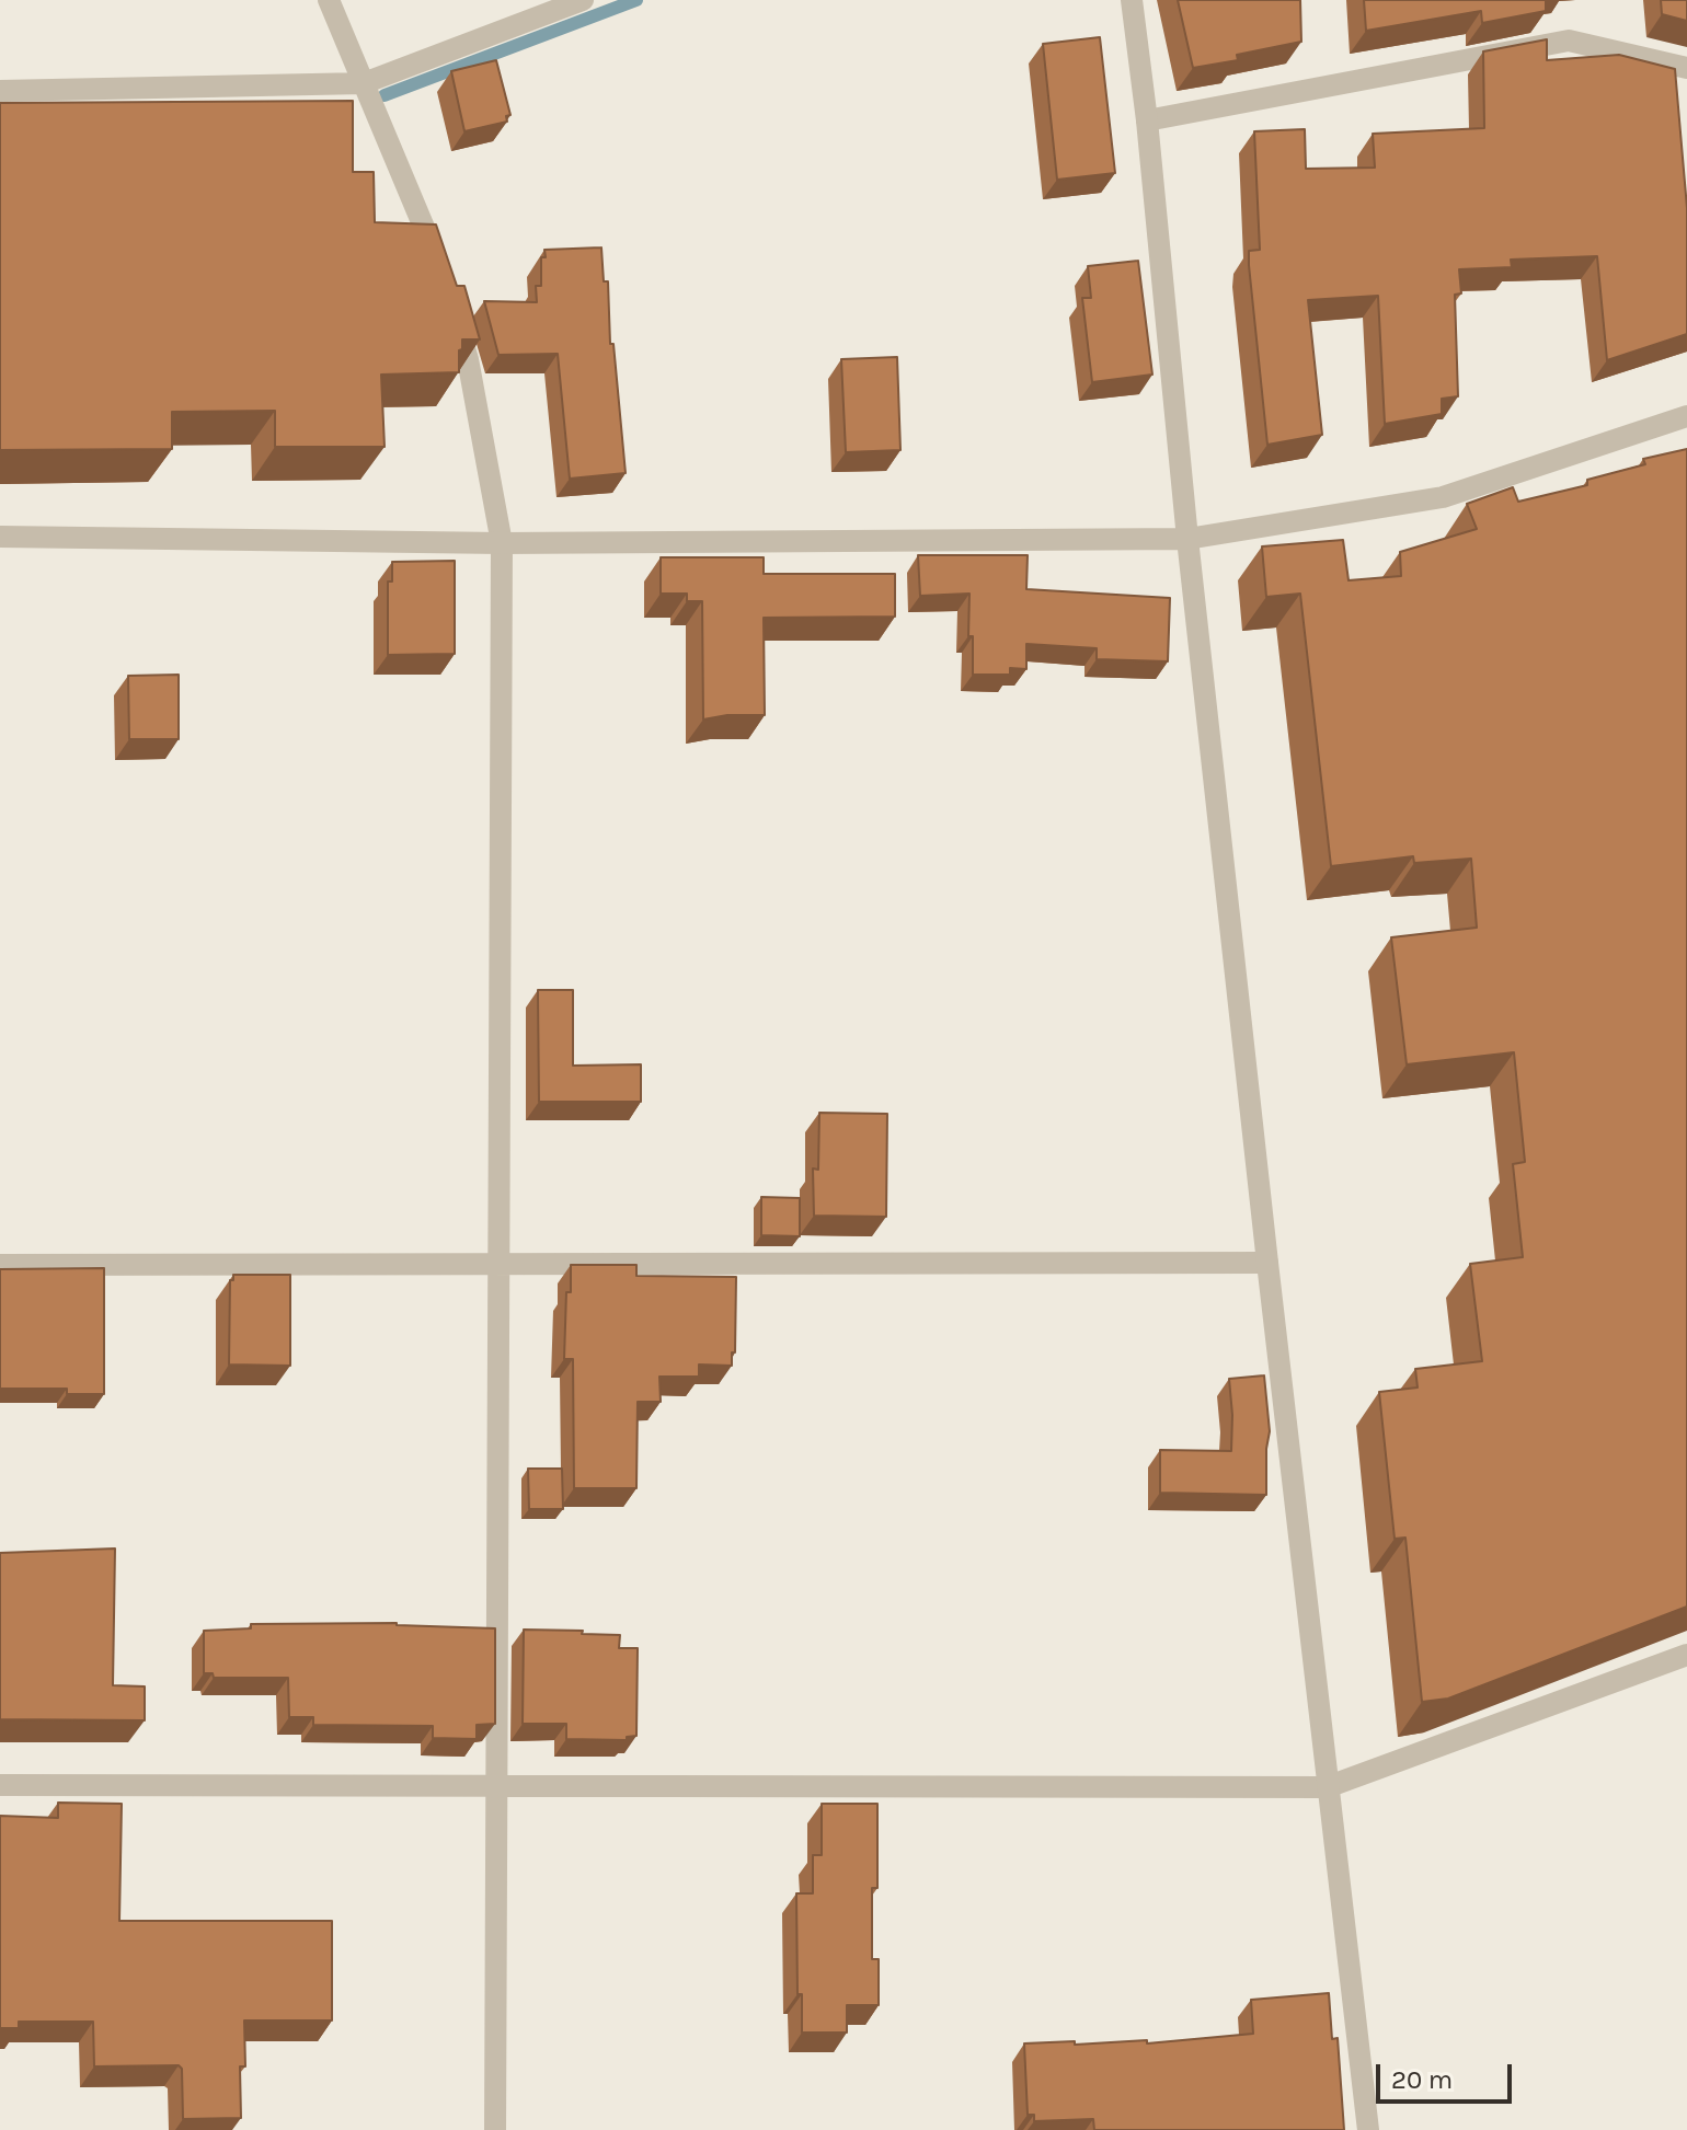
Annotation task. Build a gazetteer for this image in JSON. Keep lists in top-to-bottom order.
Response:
{
  "scale_bar": "20 m"
}
